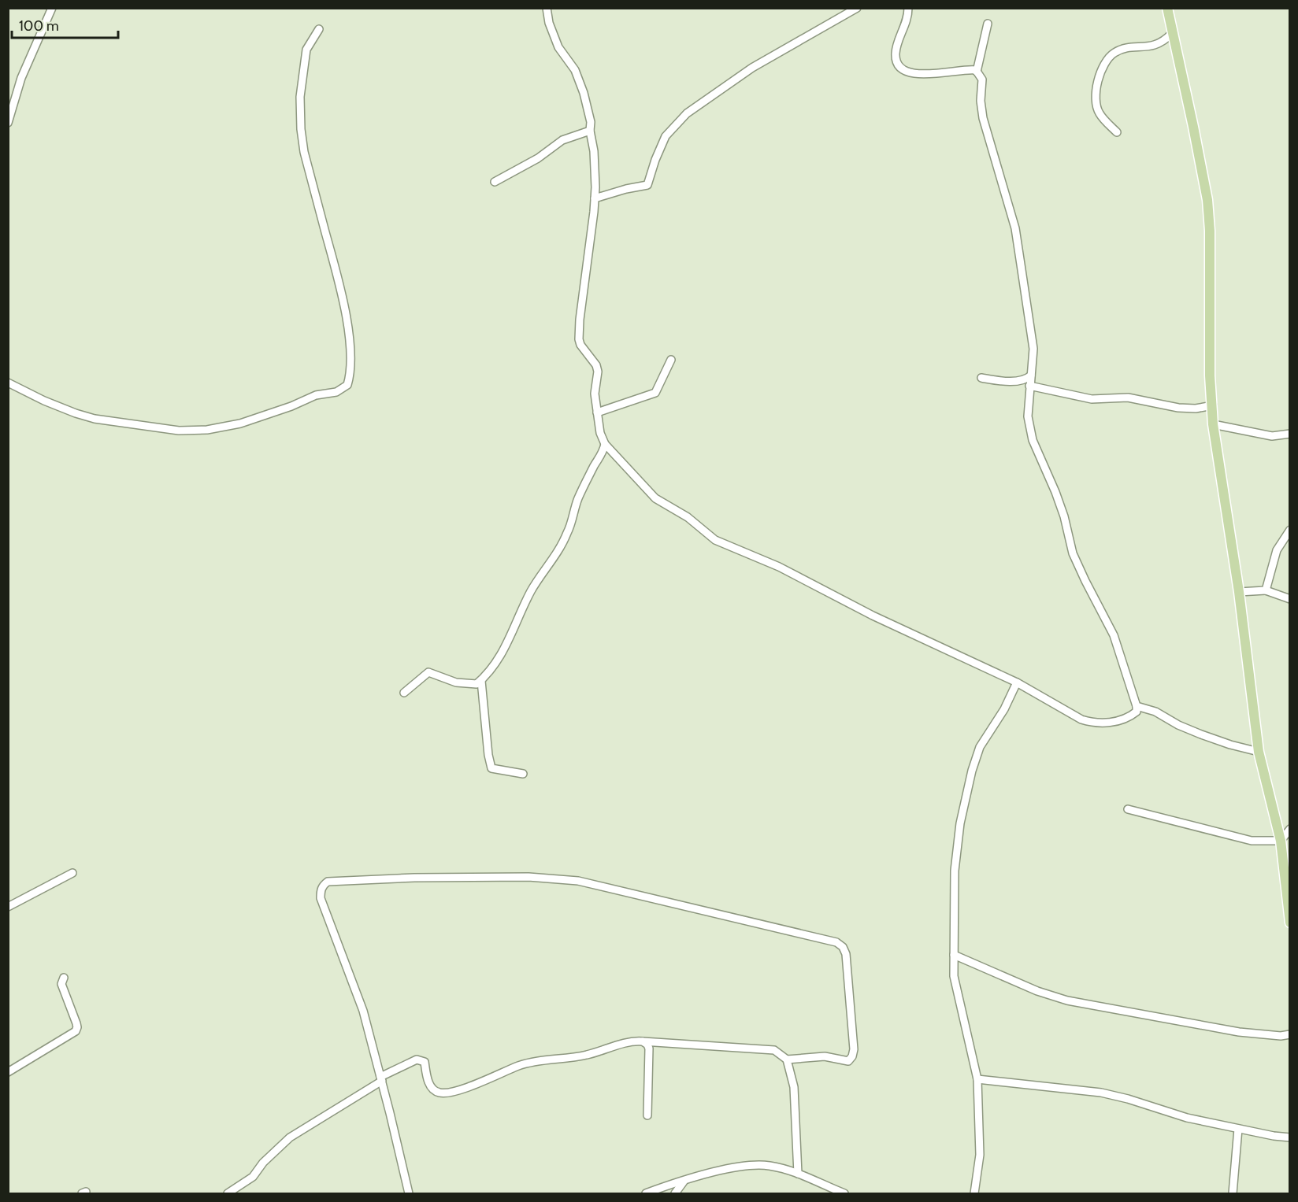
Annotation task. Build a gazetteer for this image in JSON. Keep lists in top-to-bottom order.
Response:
{
  "scale_bar": "100 m"
}
